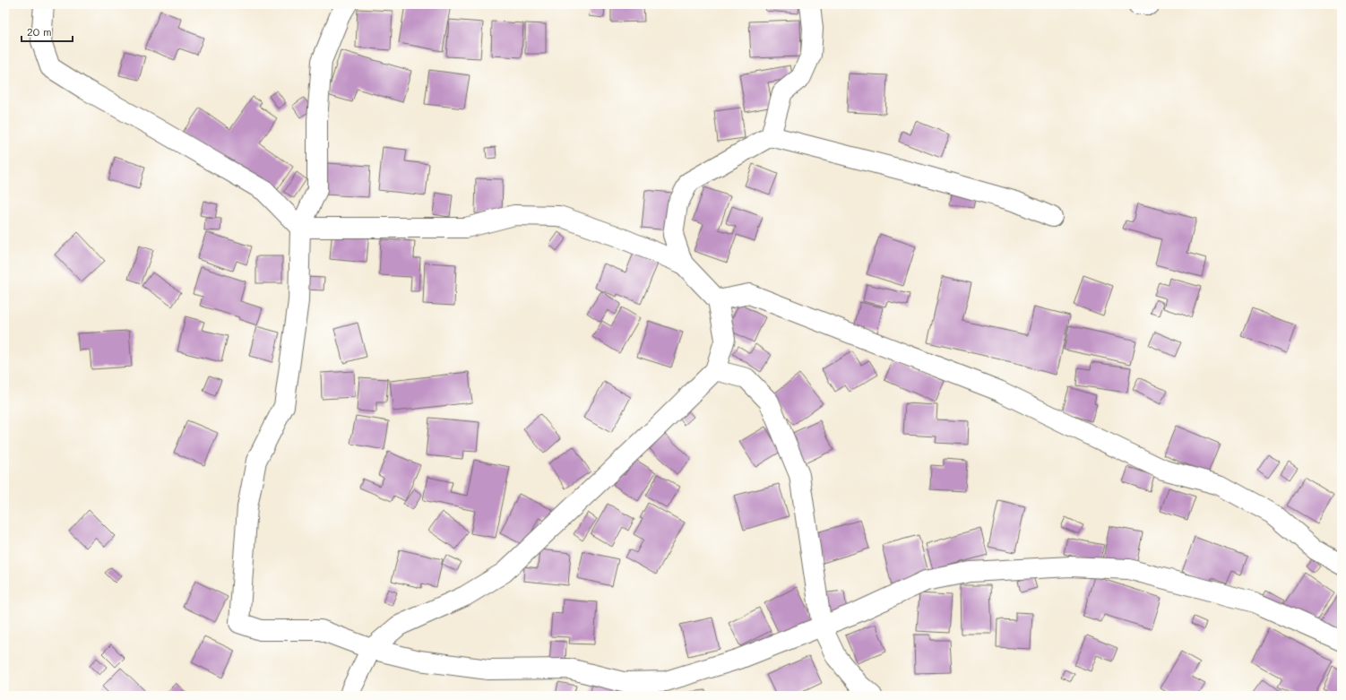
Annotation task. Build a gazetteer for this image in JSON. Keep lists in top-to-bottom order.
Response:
{
  "scale_bar": "20 m"
}
